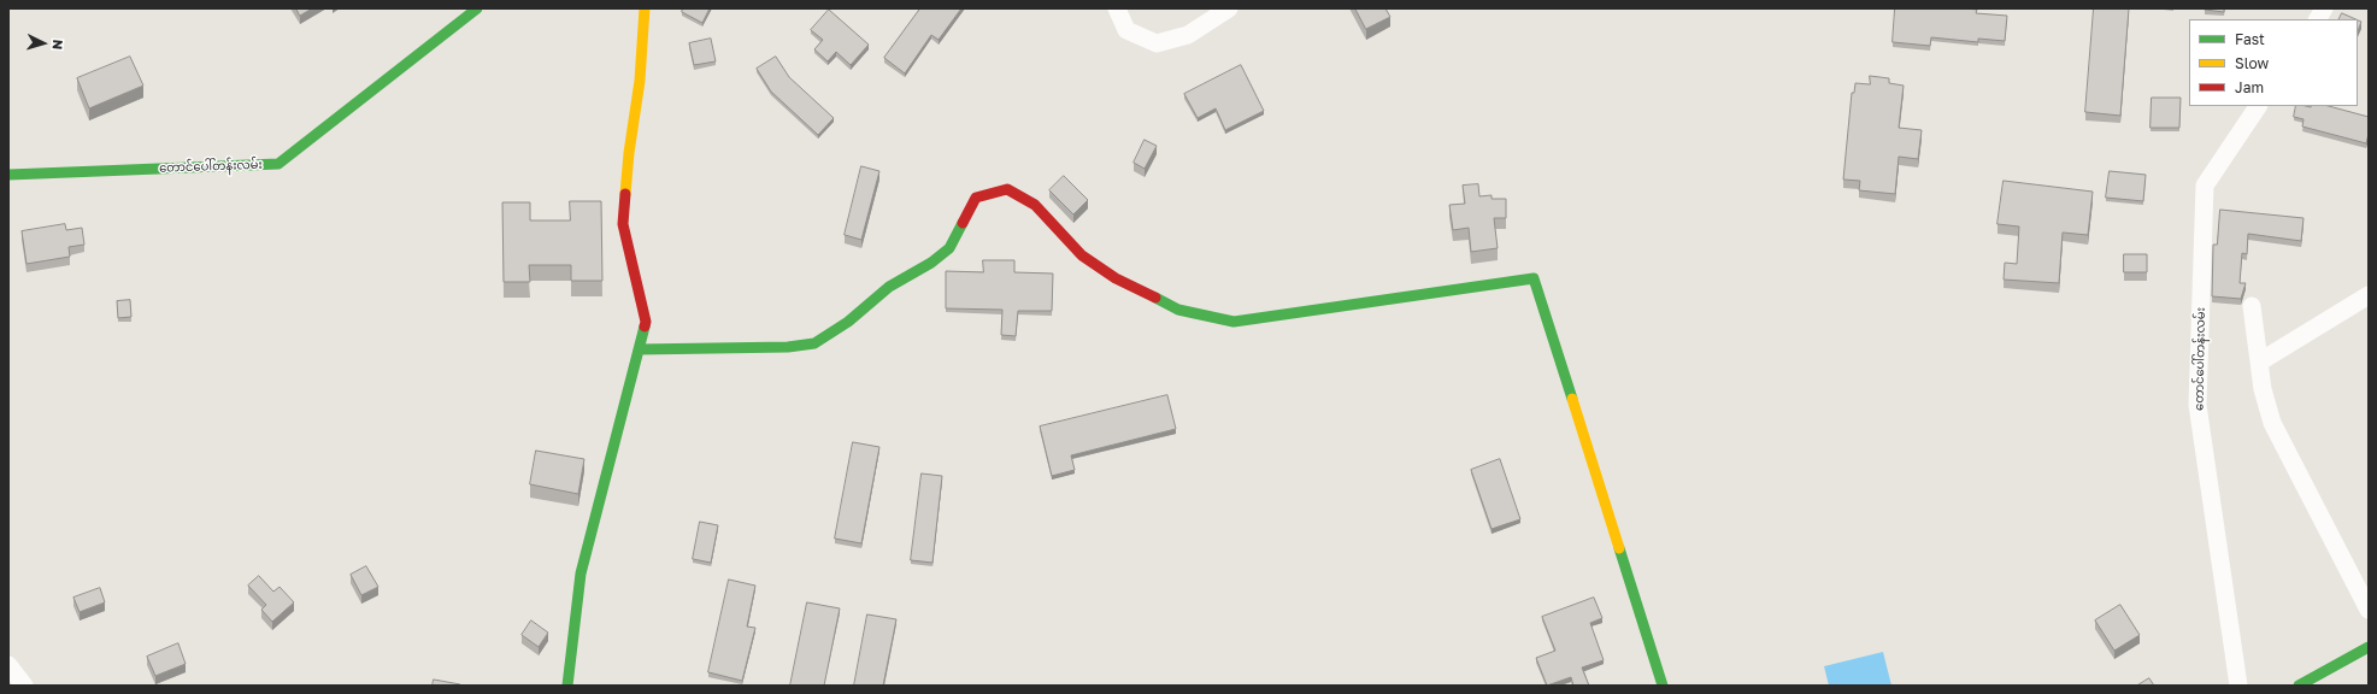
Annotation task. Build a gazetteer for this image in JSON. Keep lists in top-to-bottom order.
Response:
{
  "streets": {
    "main road": ["တောင်ပေါ်တန်းလမ်း"]
  },
  "legend": ["Fast", "Slow", "Jam"],
  "north": "right"
}
